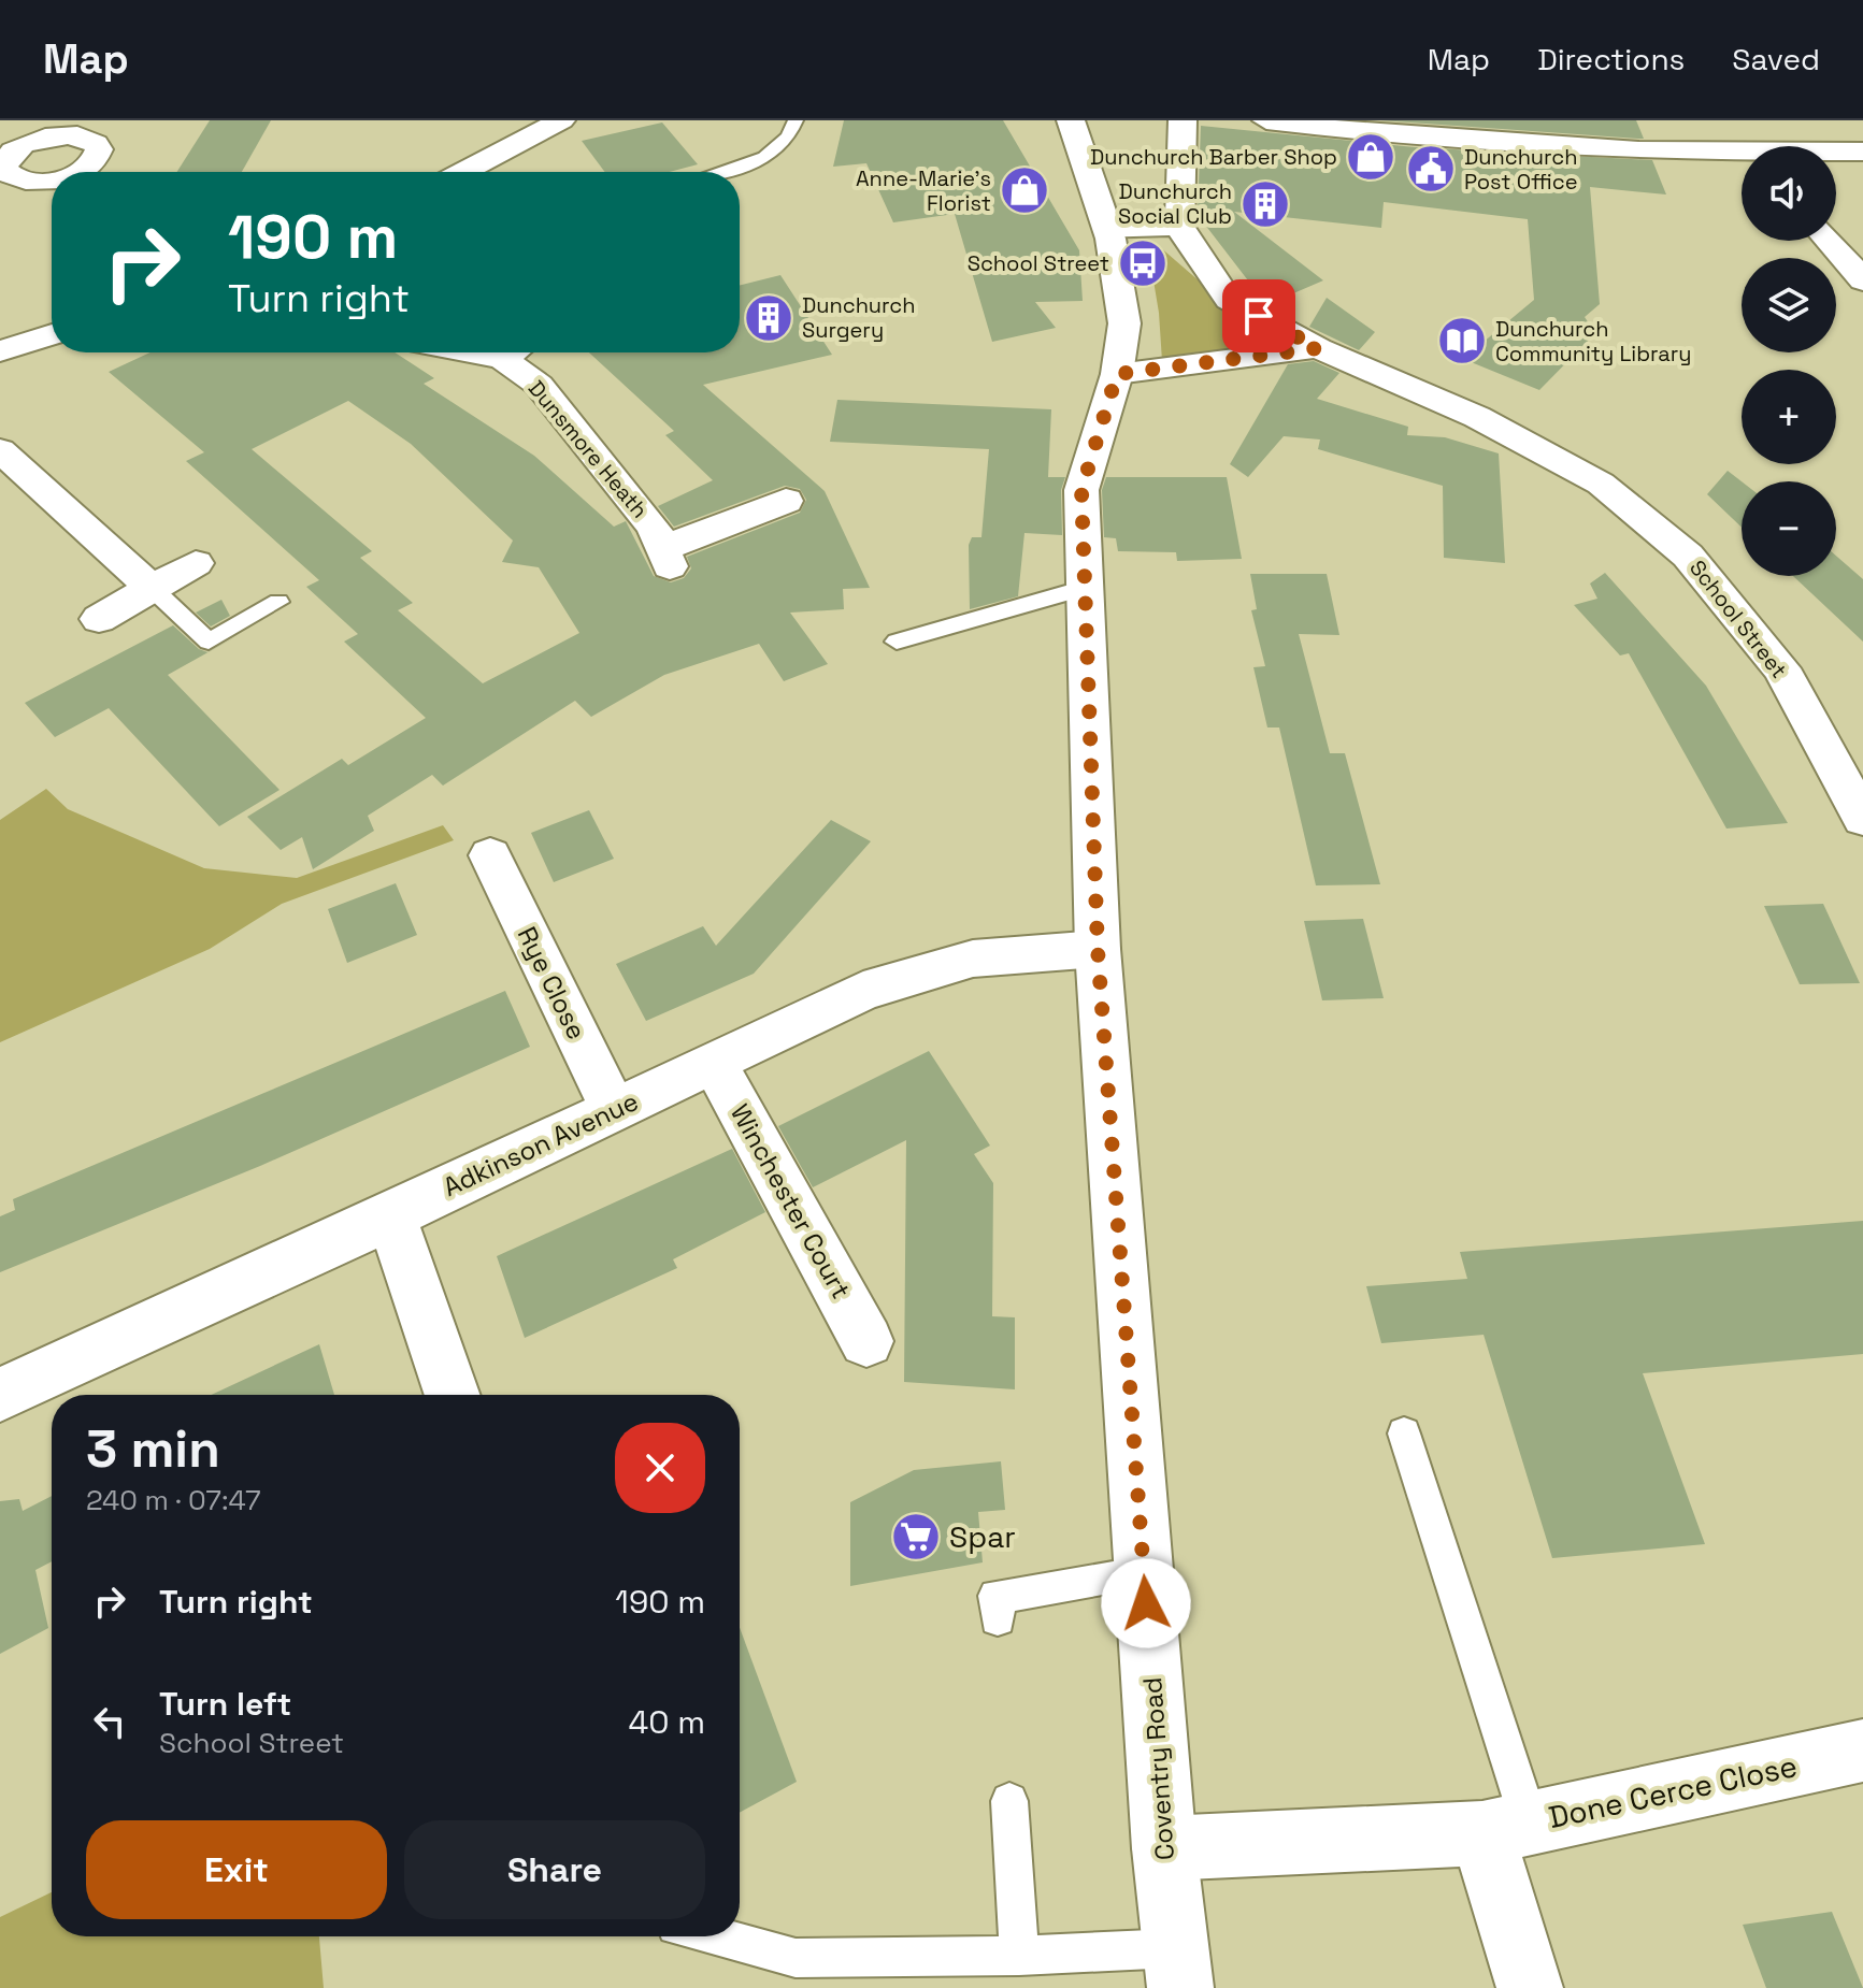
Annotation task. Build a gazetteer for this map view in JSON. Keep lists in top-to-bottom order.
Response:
{
  "streets": {
    "street": [
      "Dunsmore Heath",
      "School Street",
      "Rye Close",
      "Adkinson Avenue",
      "Winchester Court",
      "Coventry Road",
      "Done Cerce Close"
    ]
  },
  "crossings": [
    ["Rye Close", "Adkinson Avenue"],
    ["Adkinson Avenue", "Winchester Court"],
    ["Adkinson Avenue", "Coventry Road"],
    ["Coventry Road", "Done Cerce Close"]
  ],
  "places": {
    "shop": ["Dunchurch Barber Shop", "Anne-Marie's Florist"],
    "public building": ["Dunchurch Post Office"],
    "building": ["Dunchurch Social Club", "Dunchurch Surgery"],
    "bus stop": ["School Street"],
    "library": ["Dunchurch Community Library"],
    "supermarket": ["Spar"]
  },
  "page": {
    "header": "Map",
    "nav": ["Map", "Directions", "Saved"],
    "map_buttons": ["+", "−"],
    "turn": ["190 m", "Turn right"],
    "heading": ["3 min", "240 m · 07:47"],
    "list": [
      {
        "name": "Turn right",
        "value": "190 m"
      },
      {
        "name": "Turn left",
        "note": "School Street",
        "value": "40 m"
      }
    ],
    "buttons": ["Exit", "Share"]
  }
}
